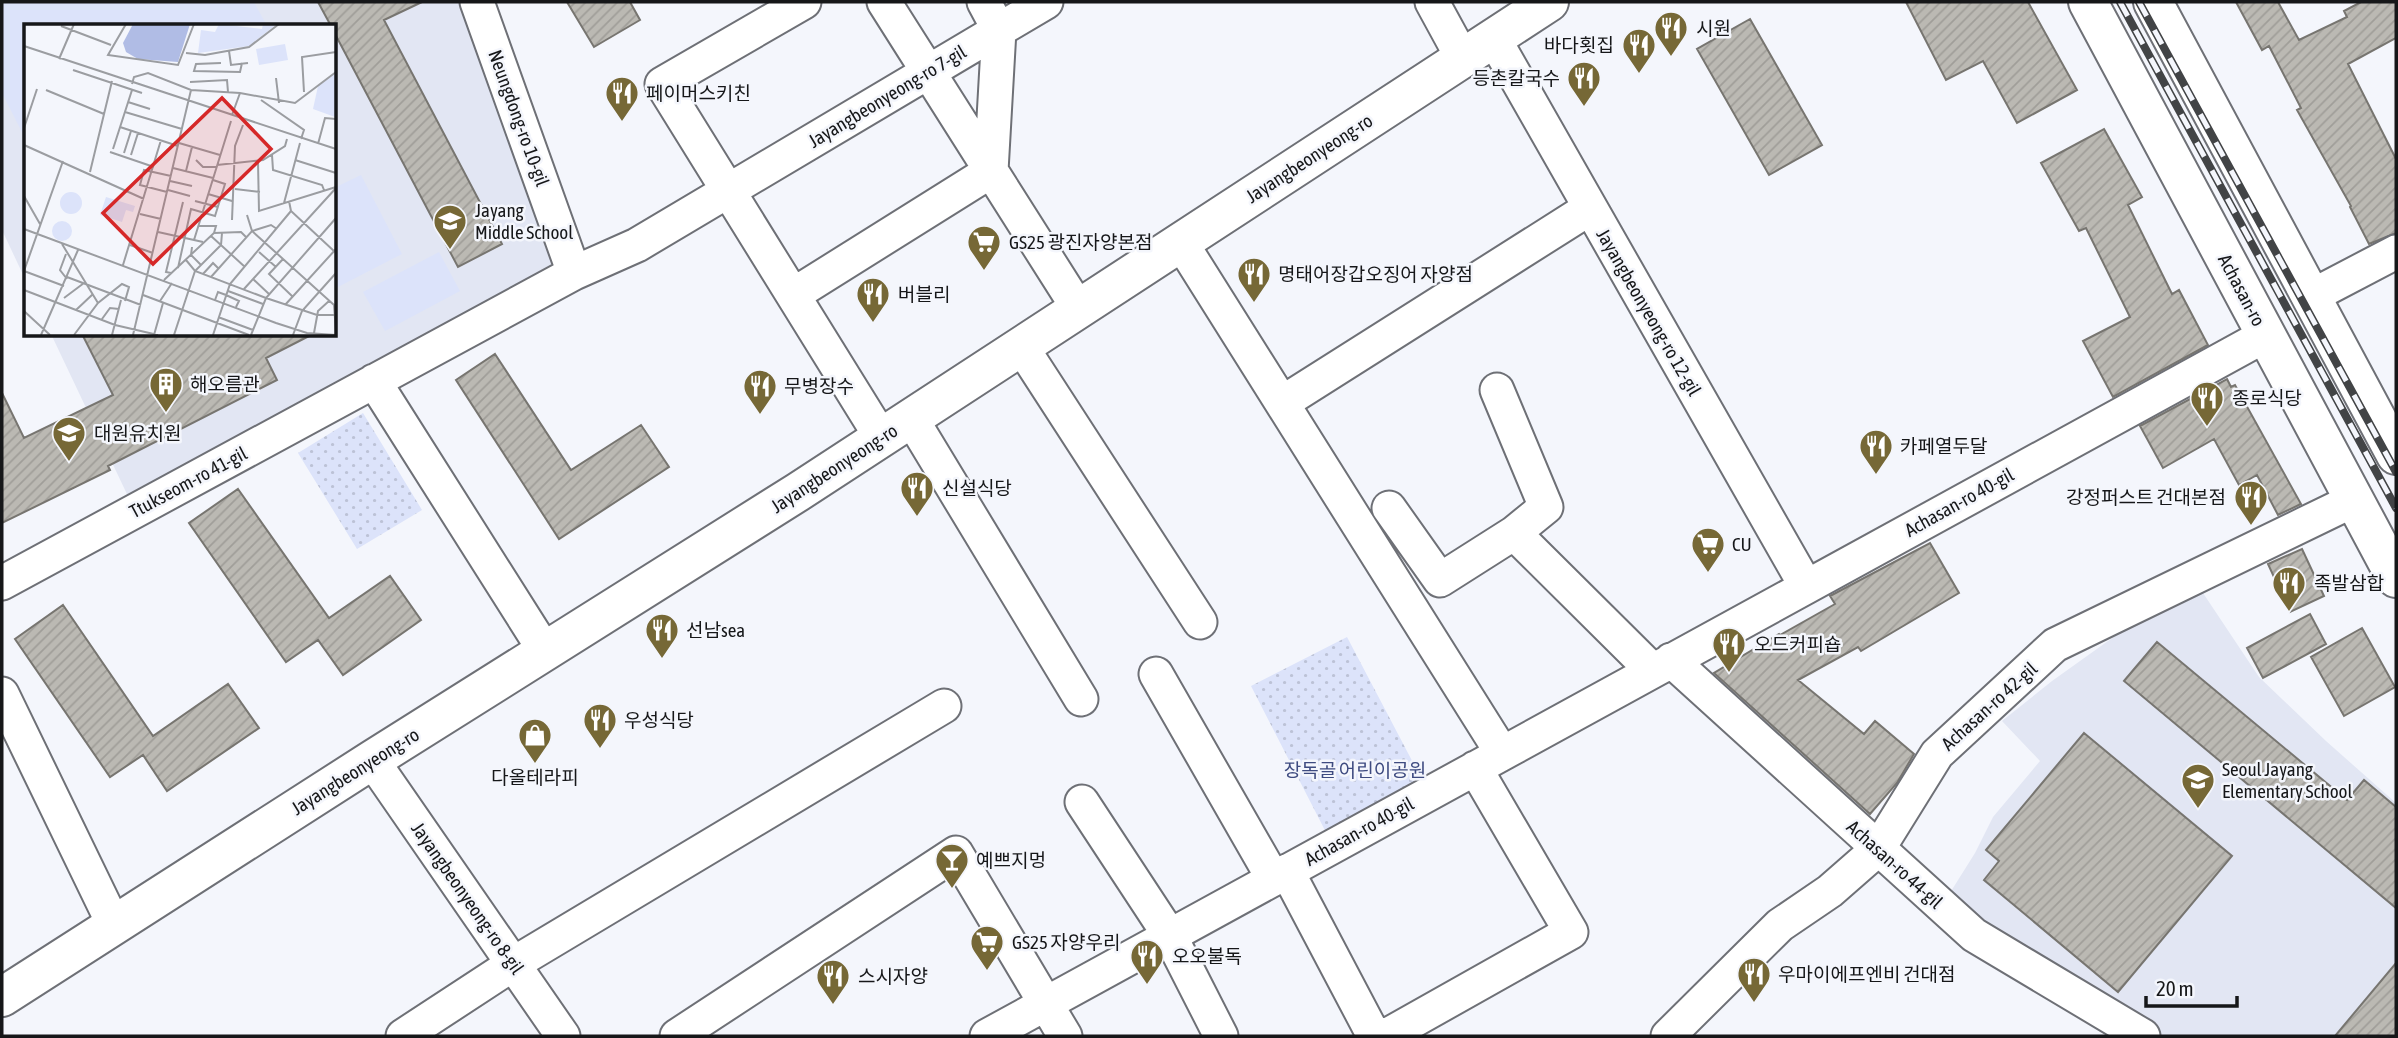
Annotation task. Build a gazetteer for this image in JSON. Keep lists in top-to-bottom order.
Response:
{
  "streets": {
    "street": [
      "Jayangbeonyeong-ro 7-gil",
      "Neungdong-ro 10-gil",
      "Jayangbeonyeong-ro",
      "Achasan-ro",
      "Jayangbeonyeong-ro 12-gil",
      "Ttukseom-ro 41-gil",
      "Achasan-ro 40-gil",
      "Achasan-ro 42-gil",
      "Achasan-ro 44-gil",
      "Jayangbeonyeong-ro 8-gil"
    ]
  },
  "crossings": [
    ["Jayangbeonyeong-ro 7-gil", "Neungdong-ro 10-gil"],
    ["Jayangbeonyeong-ro 7-gil", "Ttukseom-ro 41-gil"],
    ["Neungdong-ro 10-gil", "Ttukseom-ro 41-gil"],
    ["Jayangbeonyeong-ro", "Jayangbeonyeong-ro 12-gil"],
    ["Jayangbeonyeong-ro", "Jayangbeonyeong-ro 8-gil"],
    ["Achasan-ro", "Achasan-ro 40-gil"],
    ["Achasan-ro", "Achasan-ro 42-gil"],
    ["Jayangbeonyeong-ro 12-gil", "Achasan-ro 40-gil"],
    ["Achasan-ro 40-gil", "Achasan-ro 44-gil"],
    ["Achasan-ro 42-gil", "Achasan-ro 44-gil"]
  ],
  "parks": ["장독골 어린이공원"],
  "places": {
    "restaurant": [
      "시원",
      "바다횟집",
      "등촌칼국수",
      "페이머스키친",
      "명태어장갑오징어 자양점",
      "버블리",
      "무병장수",
      "종로식당",
      "카페열두달",
      "신설식당",
      "강정퍼스트 건대본점",
      "족발삼합",
      "선남sea",
      "오드커피숍",
      "우성식당",
      "오오불독",
      "우마이에프엔비 건대점",
      "스시자양"
    ],
    "school or university": ["Jayang Middle School", "대원유치원", "Seoul Jayang Elementary School"],
    "supermarket": ["GS25 광진자양본점", "CU", "GS25 자양우리"],
    "building": ["해오름관"],
    "shop": ["다올테라피"],
    "bar": ["예쁘지멍"]
  },
  "scale_bar": "20 m"
}
